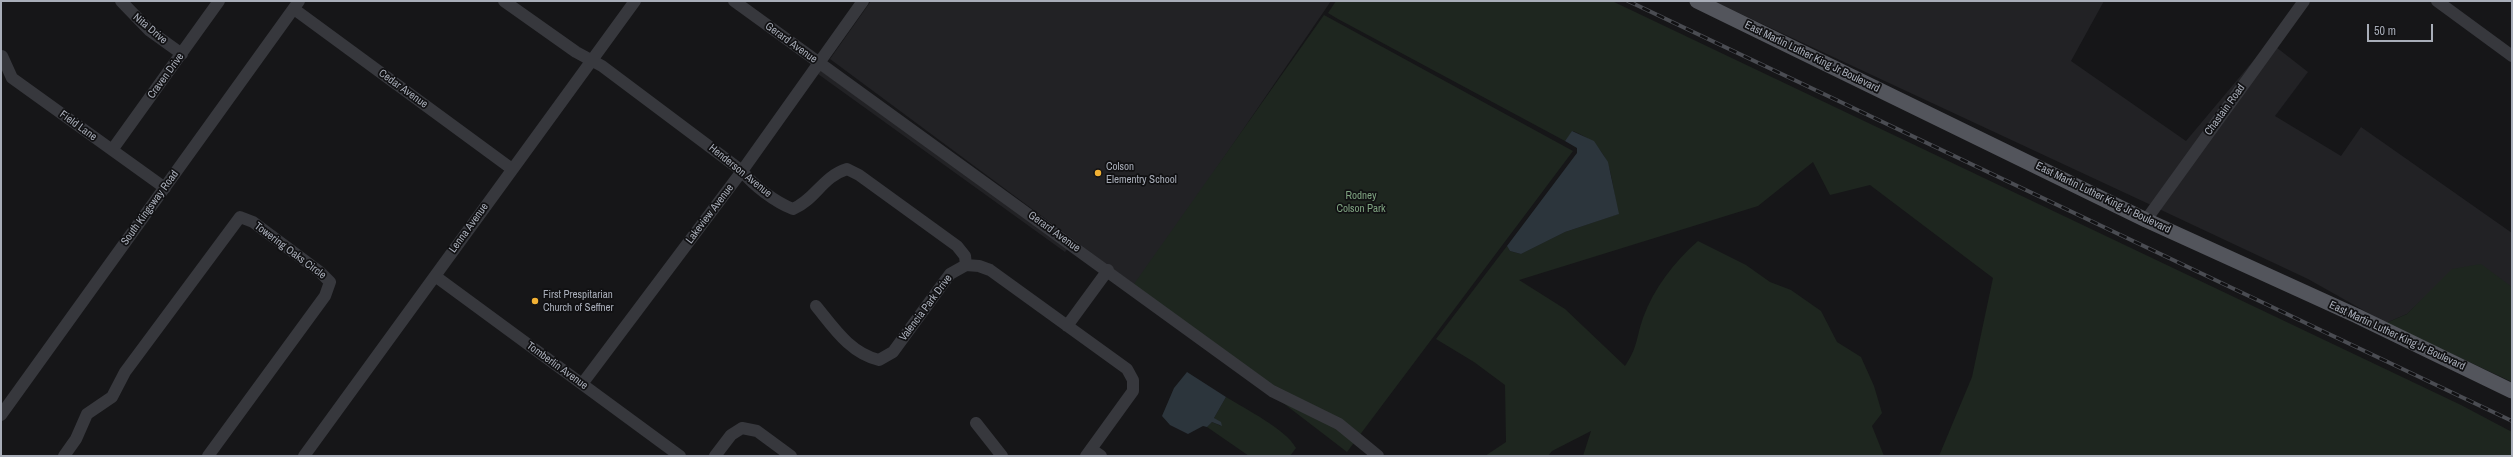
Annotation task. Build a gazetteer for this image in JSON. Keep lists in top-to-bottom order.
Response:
{
  "streets": {
    "main road": ["East Martin Luther King Jr Boulevard"],
    "street": [
      "Nita Drive",
      "Gerard Avenue",
      "Craven Drive",
      "Cedar Avenue",
      "Chastain Road",
      "Field Lane",
      "Henderson Avenue",
      "South Kingsway Road",
      "Lakeview Avenue",
      "Lenna Avenue",
      "Towering Oaks Circle",
      "Valencia Park Drive",
      "Tomberlin Avenue"
    ]
  },
  "crossings": [
    ["Nita Drive", "Craven Drive"],
    ["Gerard Avenue", "Lakeview Avenue"],
    ["East Martin Luther King Jr Boulevard", "Chastain Road"],
    ["Craven Drive", "Field Lane"],
    ["Cedar Avenue", "South Kingsway Road"],
    ["Cedar Avenue", "Lenna Avenue"],
    ["Field Lane", "South Kingsway Road"],
    ["Henderson Avenue", "Lakeview Avenue"],
    ["Henderson Avenue", "Lenna Avenue"],
    ["Henderson Avenue", "Valencia Park Drive"],
    ["Lakeview Avenue", "Tomberlin Avenue"],
    ["Lenna Avenue", "Tomberlin Avenue"]
  ],
  "parks": ["Rodney Colson Park"],
  "places": ["Colson Elementry School", "First Prespitarian Church of Seffner"],
  "scale_bar": "50 m"
}
